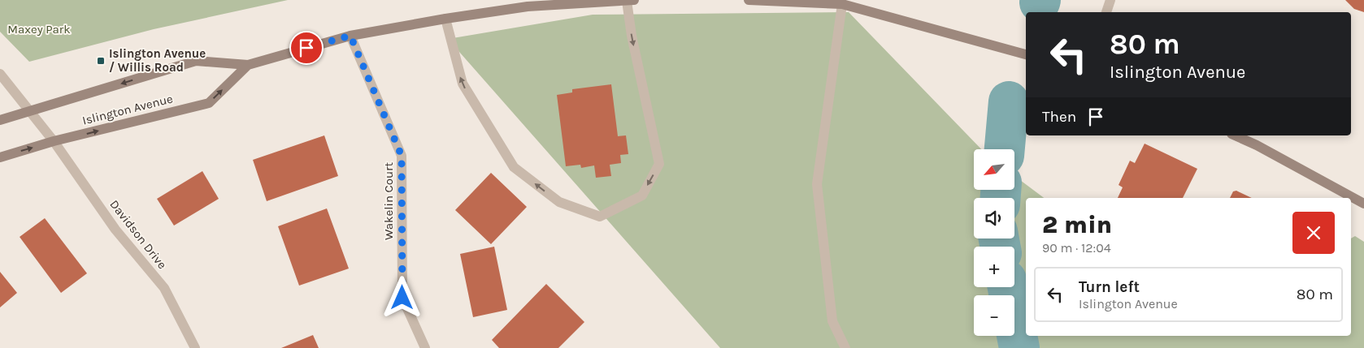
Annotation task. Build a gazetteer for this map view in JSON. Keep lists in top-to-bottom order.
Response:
{
  "streets": {
    "main road": ["Islington Avenue"],
    "street": ["Wakelin Court", "Davidson Drive"]
  },
  "crossings": [
    ["Islington Avenue", "Wakelin Court"],
    ["Islington Avenue", "Davidson Drive"]
  ],
  "parks": ["Maxey Park"],
  "places": {
    "transit": ["Islington Avenue / Willis Road"]
  },
  "north": "bottom left",
  "page": {
    "turn": ["80 m", "Islington Avenue"],
    "then": "Then",
    "map_buttons": ["+", "−"],
    "heading": ["2 min", "90 m · 12:04"],
    "list": [
      {
        "name": "Turn left",
        "note": "Islington Avenue",
        "value": "80 m"
      }
    ]
  }
}
